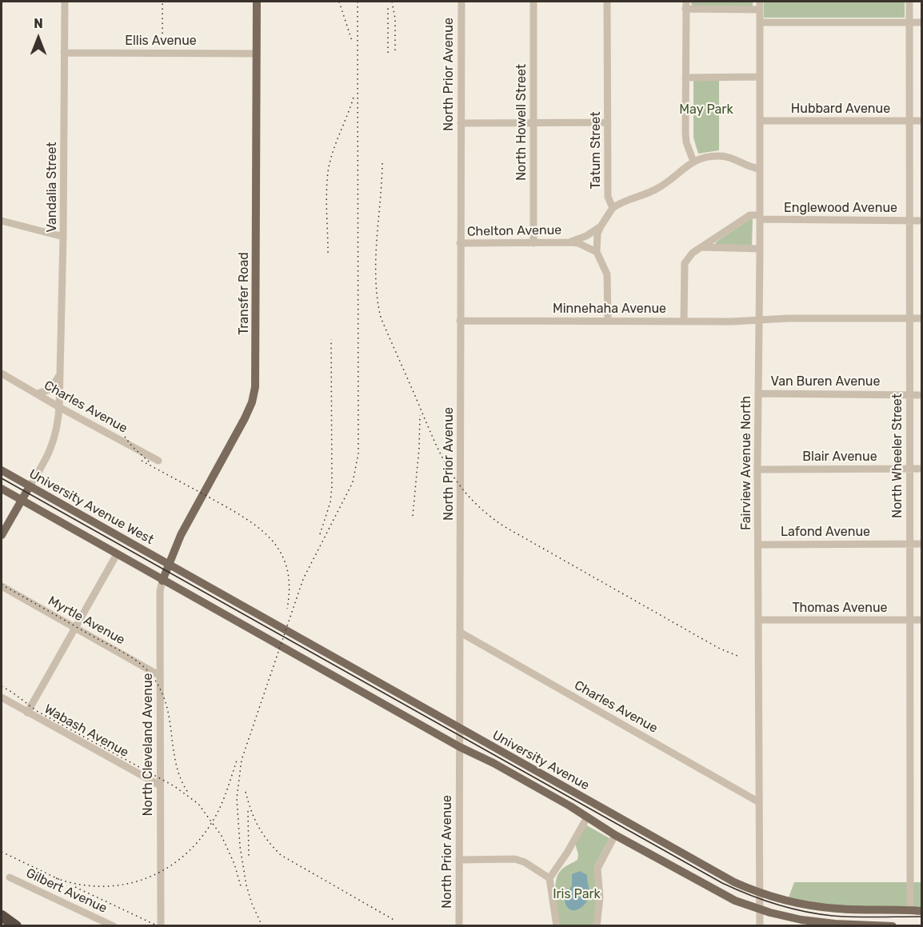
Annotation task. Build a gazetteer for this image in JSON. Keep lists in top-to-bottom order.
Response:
{
  "streets": {
    "main road": [
      "Vandalia Street",
      "Transfer Road",
      "University Avenue West",
      "North Cleveland Avenue",
      "University Avenue"
    ],
    "street": [
      "Ellis Avenue",
      "North Prior Avenue",
      "Hubbard Avenue",
      "North Howell Street",
      "Tatum Street",
      "Englewood Avenue",
      "Chelton Avenue",
      "Minnehaha Avenue",
      "Van Buren Avenue",
      "Charles Avenue",
      "North Wheeler Street",
      "Blair Avenue",
      "Fairview Avenue North",
      "Lafond Avenue",
      "Thomas Avenue",
      "Myrtle Avenue",
      "Wabash Avenue",
      "Gilbert Avenue"
    ]
  },
  "crossings": [
    ["Ellis Avenue", "Vandalia Street"],
    ["Ellis Avenue", "Transfer Road"],
    ["North Prior Avenue", "Chelton Avenue"],
    ["North Prior Avenue", "Minnehaha Avenue"],
    ["North Prior Avenue", "Charles Avenue"],
    ["North Prior Avenue", "University Avenue"],
    ["Hubbard Avenue", "North Wheeler Street"],
    ["Hubbard Avenue", "Fairview Avenue North"],
    ["North Howell Street", "Chelton Avenue"],
    ["Vandalia Street", "Charles Avenue"],
    ["Vandalia Street", "University Avenue West"],
    ["Englewood Avenue", "Minnehaha Avenue"],
    ["Englewood Avenue", "North Wheeler Street"],
    ["Englewood Avenue", "Fairview Avenue North"],
    ["Transfer Road", "University Avenue West"],
    ["Transfer Road", "North Cleveland Avenue"],
    ["Transfer Road", "University Avenue"],
    ["Minnehaha Avenue", "North Wheeler Street"],
    ["Minnehaha Avenue", "Fairview Avenue North"],
    ["Van Buren Avenue", "North Wheeler Street"],
    ["Van Buren Avenue", "Fairview Avenue North"],
    ["Charles Avenue", "Fairview Avenue North"],
    ["North Wheeler Street", "Blair Avenue"],
    ["North Wheeler Street", "Lafond Avenue"],
    ["North Wheeler Street", "Thomas Avenue"],
    ["North Wheeler Street", "University Avenue"],
    ["Blair Avenue", "Fairview Avenue North"],
    ["Fairview Avenue North", "Lafond Avenue"],
    ["Fairview Avenue North", "Thomas Avenue"],
    ["Fairview Avenue North", "University Avenue"],
    ["University Avenue West", "North Cleveland Avenue"],
    ["University Avenue West", "University Avenue"],
    ["Myrtle Avenue", "North Cleveland Avenue"],
    ["Wabash Avenue", "North Cleveland Avenue"],
    ["North Cleveland Avenue", "University Avenue"]
  ],
  "parks": ["May Park", "Iris Park"],
  "north": "top"
}
